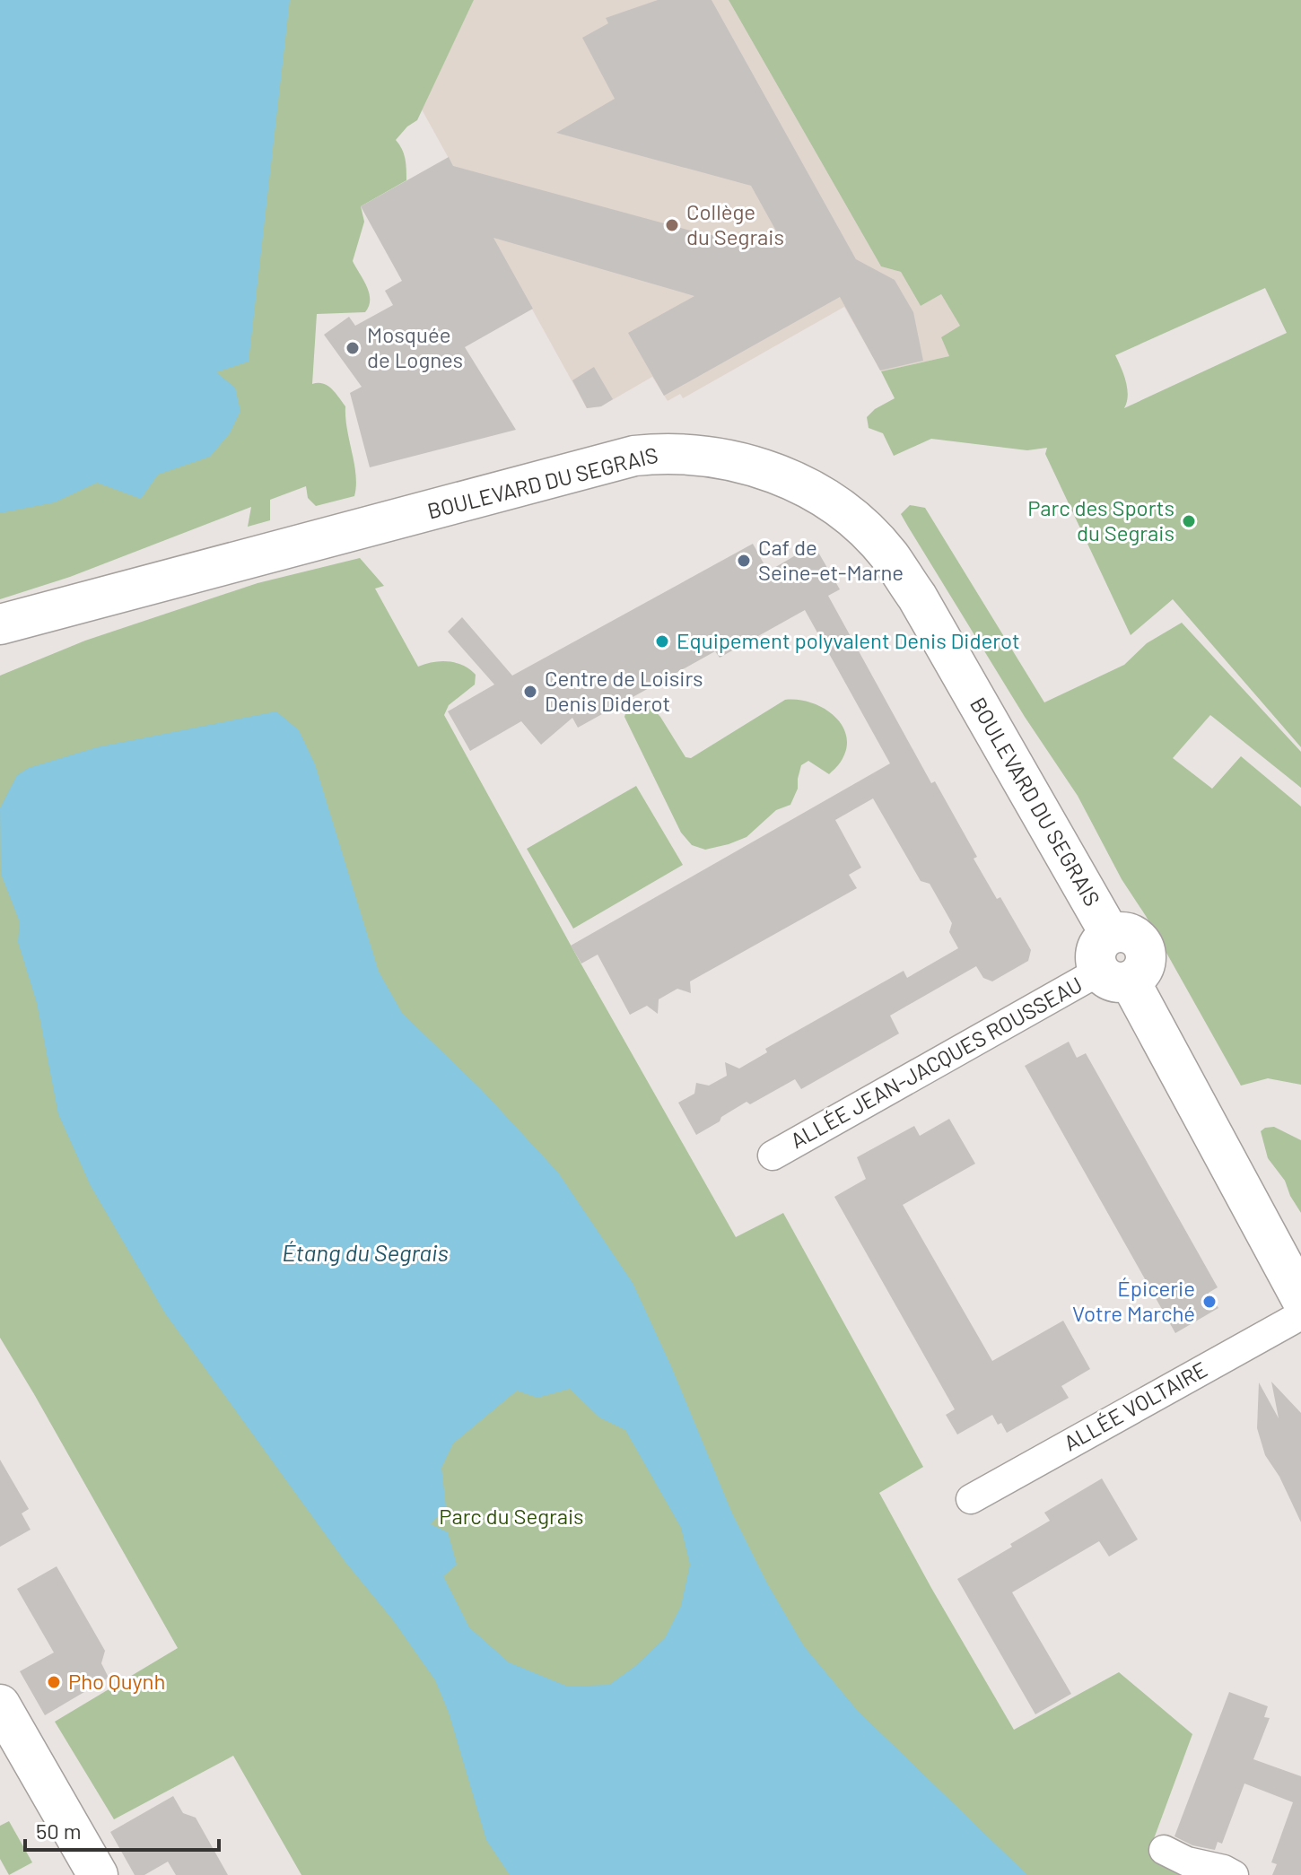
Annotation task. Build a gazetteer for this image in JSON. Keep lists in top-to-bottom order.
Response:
{
  "streets": {
    "street": ["BOULEVARD DU SEGRAIS", "ALLÉE JEAN-JACQUES ROUSSEAU", "ALLÉE VOLTAIRE"]
  },
  "crossings": [
    ["BOULEVARD DU SEGRAIS", "ALLÉE JEAN-JACQUES ROUSSEAU"]
  ],
  "water": ["Étang du Segrais"],
  "parks": ["Parc du Segrais"],
  "places": [
    "Collège du Segrais",
    "Mosquée de Lognes",
    "Parc des Sports du Segrais",
    "Caf de Seine-et-Marne",
    "Equipement polyvalent Denis Diderot",
    "Centre de Loisirs Denis Diderot",
    "Épicerie Votre Marché",
    "Pho Quynh"
  ],
  "scale_bar": "50 m"
}
